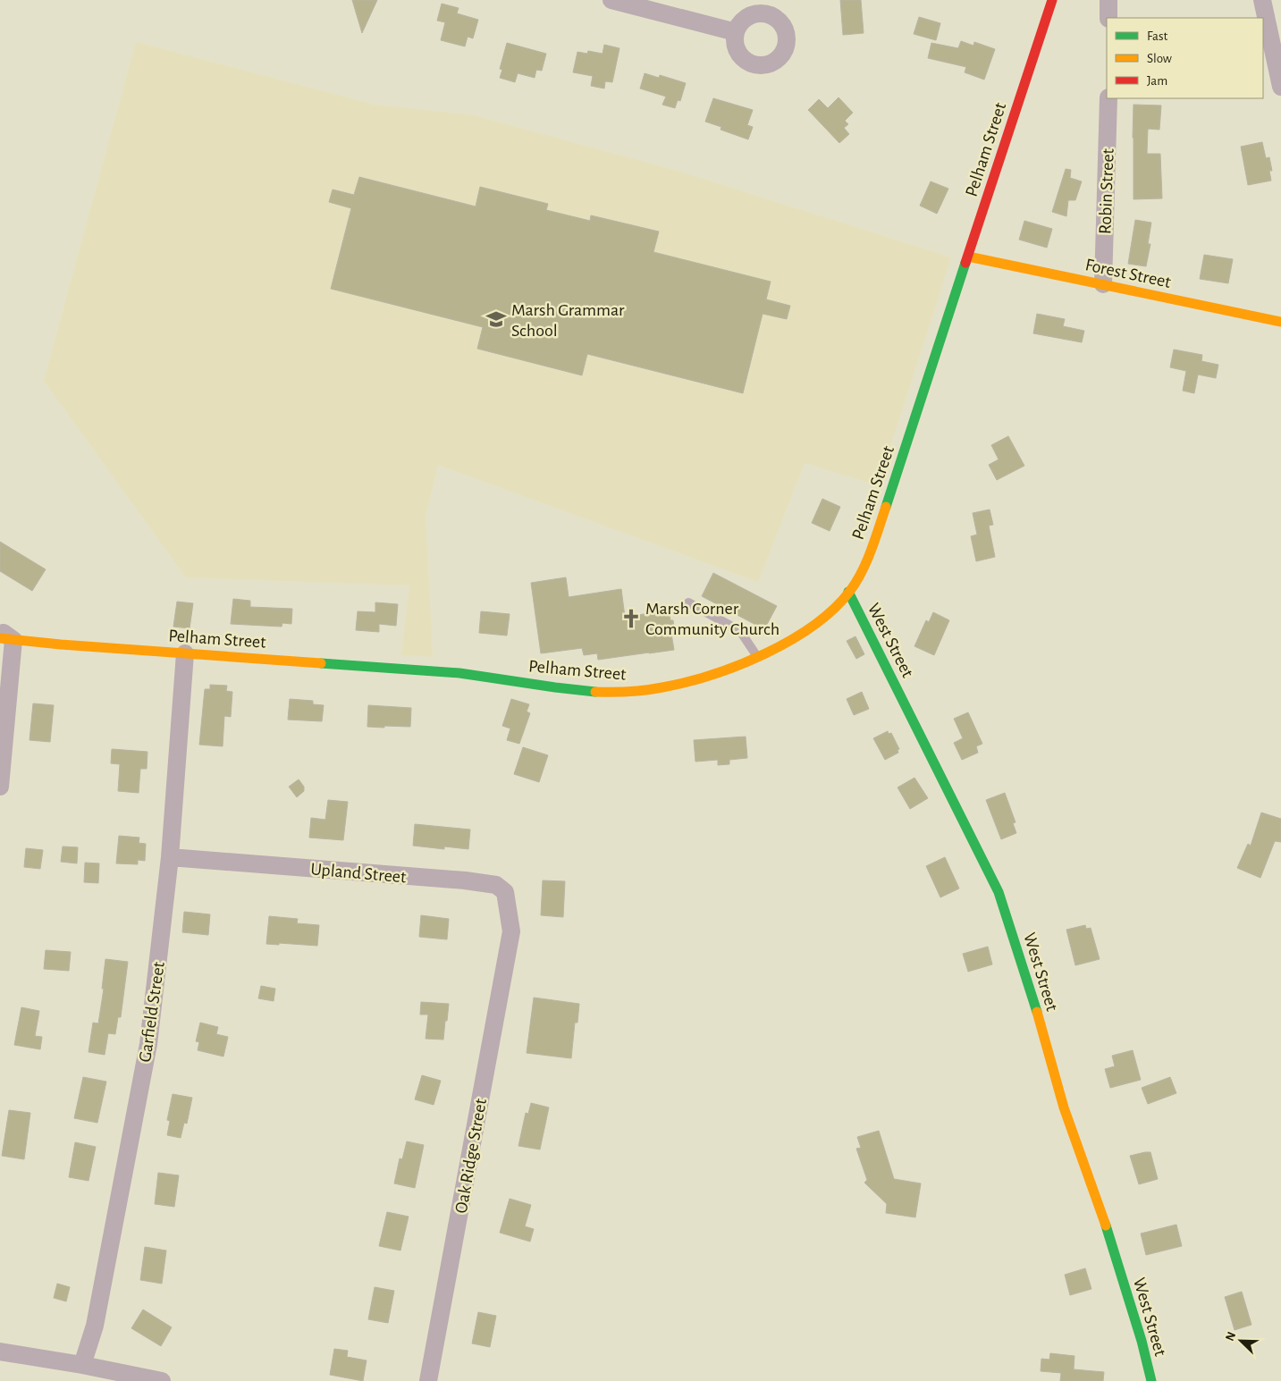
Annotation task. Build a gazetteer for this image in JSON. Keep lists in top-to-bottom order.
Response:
{
  "streets": {
    "street": [
      "Pelham Street",
      "Robin Street",
      "Forest Street",
      "West Street",
      "Upland Street",
      "Garfield Street",
      "Oak Ridge Street"
    ]
  },
  "crossings": [
    ["Pelham Street", "Forest Street"],
    ["Pelham Street", "West Street"],
    ["Pelham Street", "Garfield Street"],
    ["Robin Street", "Forest Street"],
    ["Upland Street", "Garfield Street"],
    ["Upland Street", "Oak Ridge Street"]
  ],
  "places": {
    "school or university": ["Marsh Grammar School"],
    "church": ["Marsh Corner Community Church"]
  },
  "legend": ["Fast", "Slow", "Jam"],
  "north": "top left"
}
